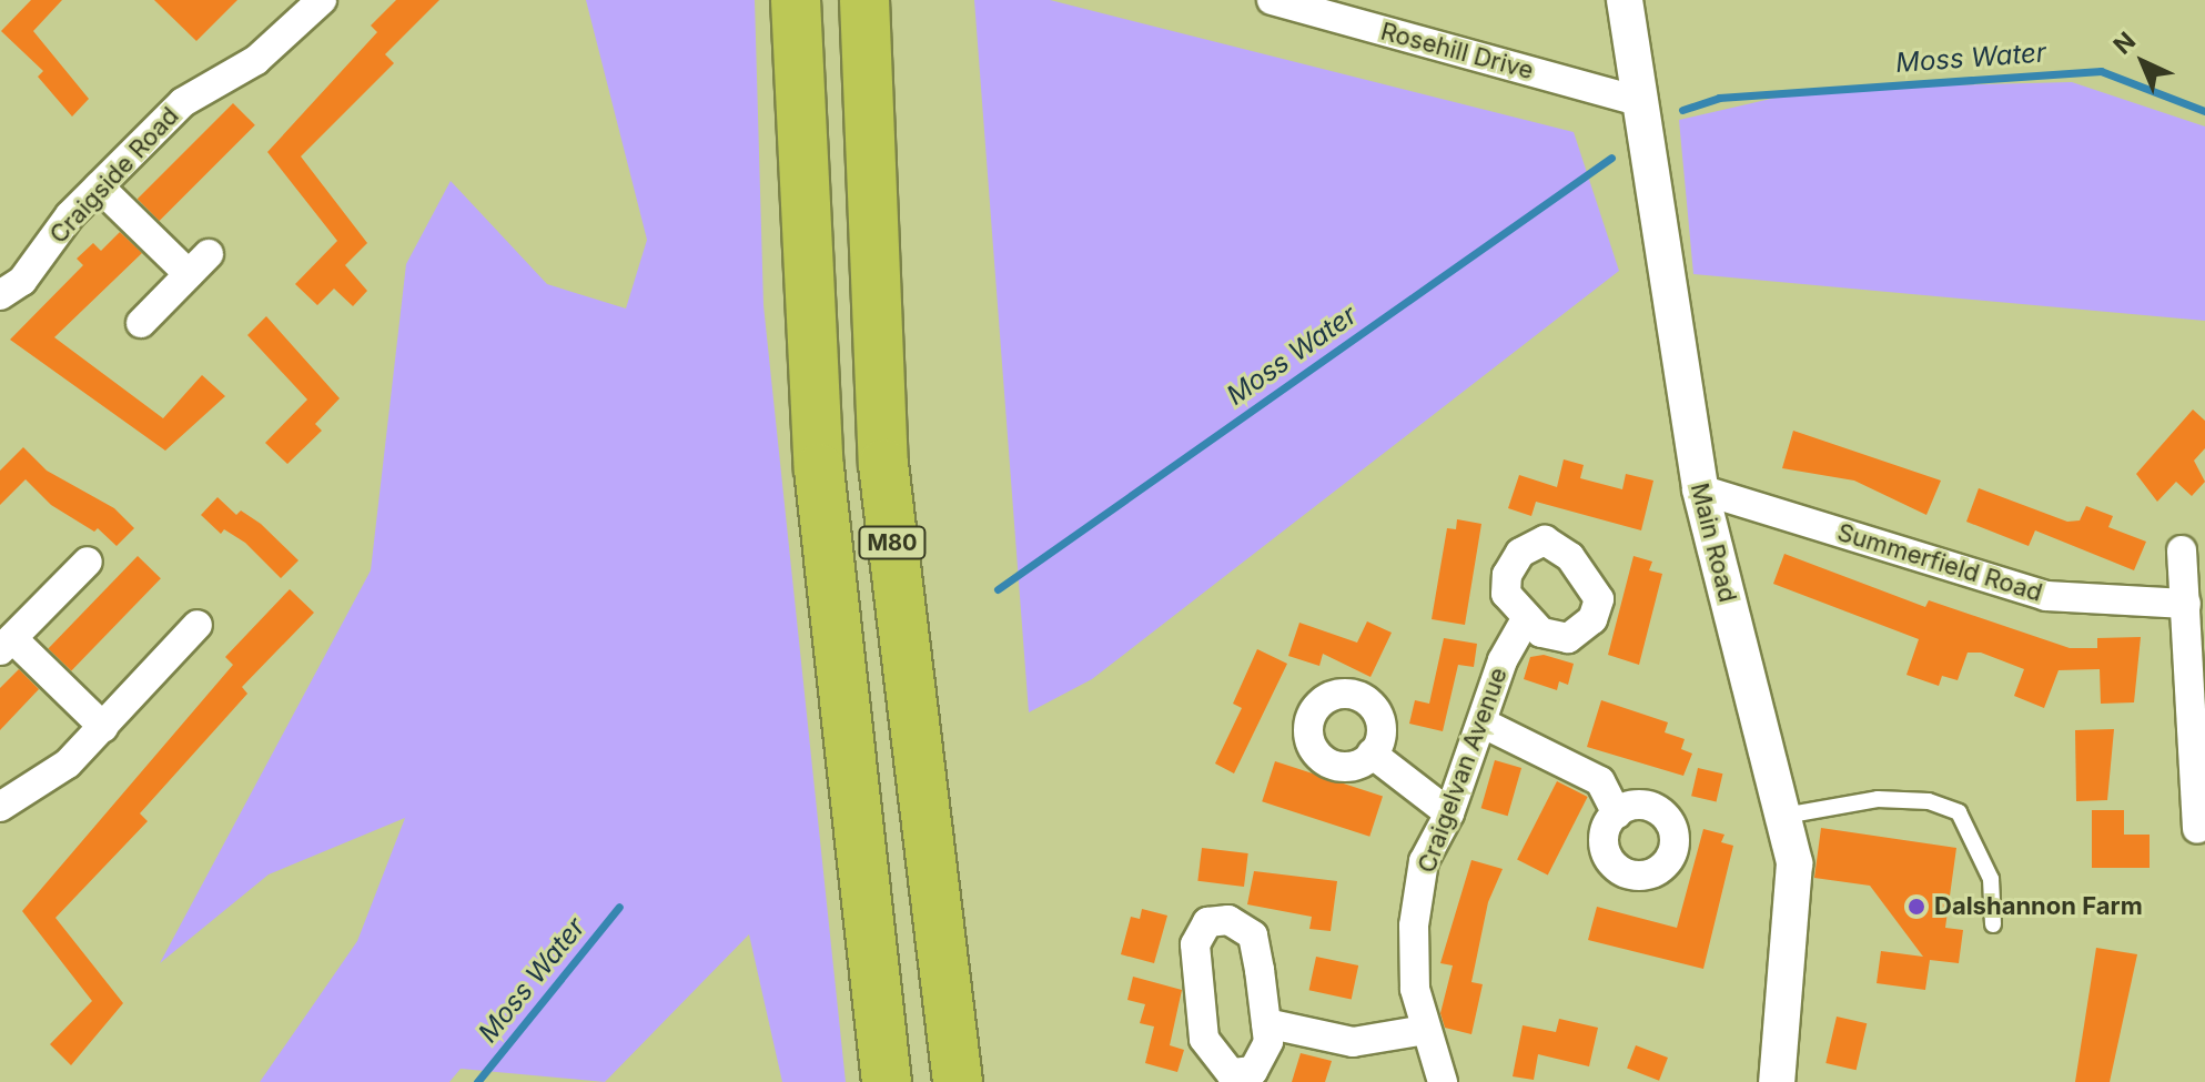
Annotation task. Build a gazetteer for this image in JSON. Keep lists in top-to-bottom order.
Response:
{
  "streets": {
    "highway": ["M80"],
    "street": [
      "Rosehill Drive",
      "Craigside Road",
      "Main Road",
      "Summerfield Road",
      "Craigelvan Avenue"
    ]
  },
  "crossings": [
    ["Rosehill Drive", "Main Road"],
    ["Main Road", "Summerfield Road"]
  ],
  "water": ["Moss Water"],
  "places": ["Dalshannon Farm"],
  "north": "top left"
}
